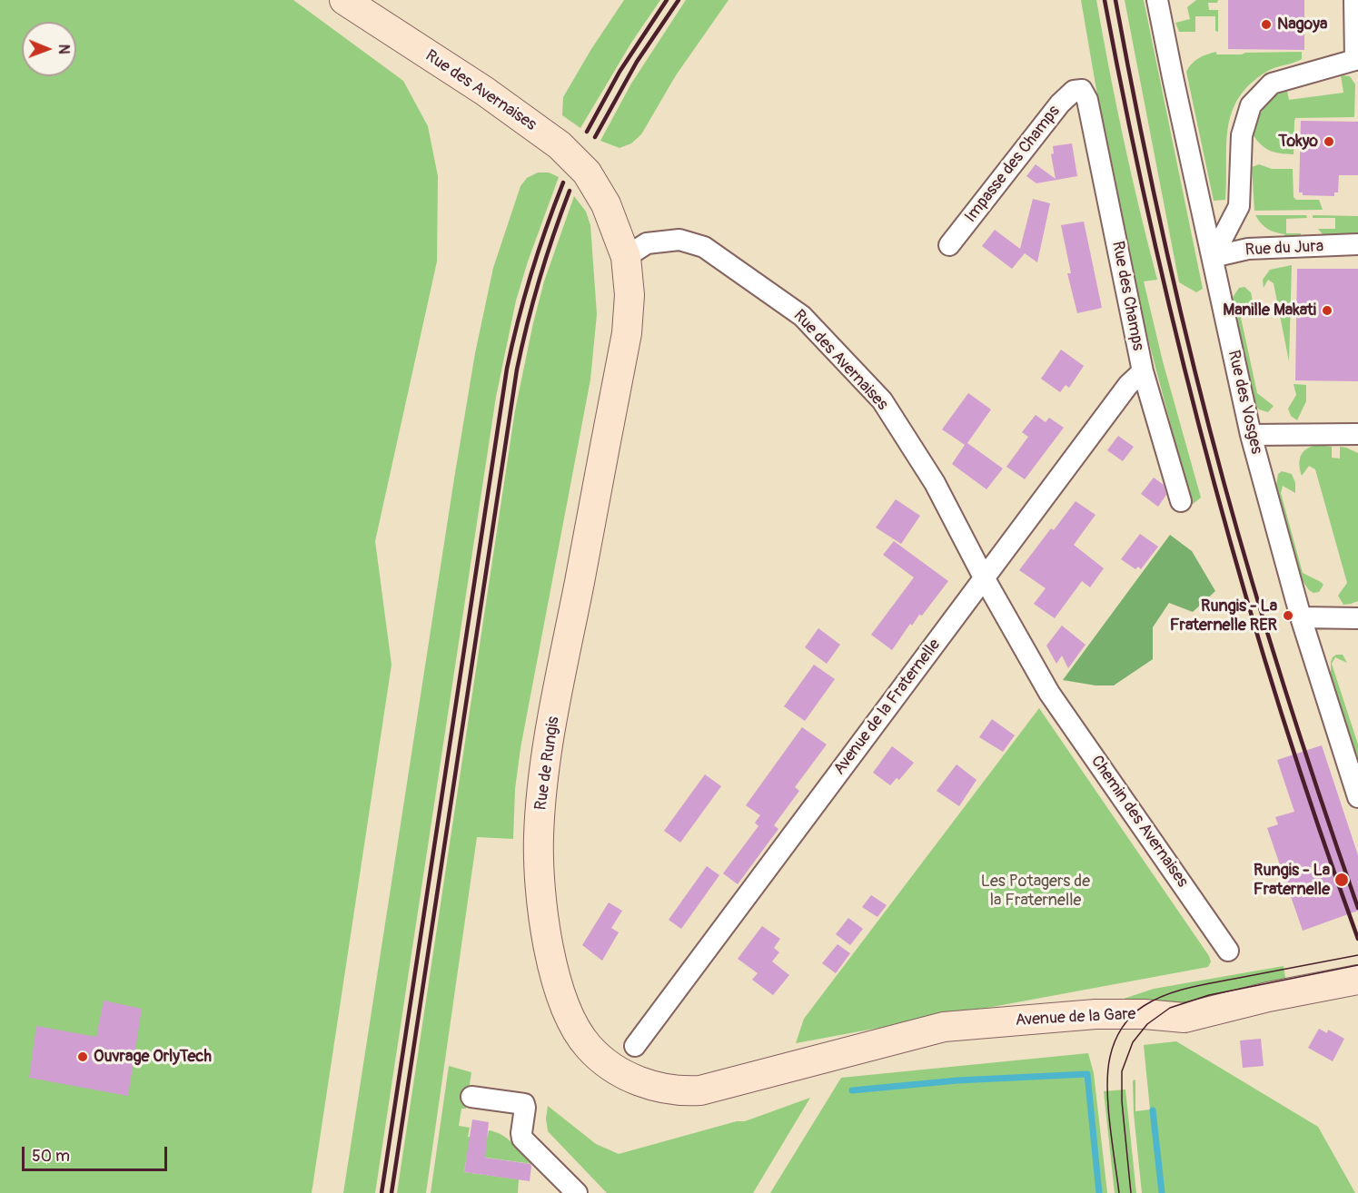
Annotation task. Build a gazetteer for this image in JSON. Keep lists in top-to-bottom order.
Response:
{
  "streets": {
    "main road": ["Rue des Avernaises", "Rue de Rungis", "Avenue de la Gare"],
    "street": [
      "Impasse des Champs",
      "Rue du Jura",
      "Rue des Champs",
      "Rue des Vosges",
      "Avenue de la Fraternelle",
      "Chemin des Avernaises"
    ]
  },
  "crossings": [
    ["Rue des Avernaises", "Avenue de la Fraternelle"],
    ["Rue des Avernaises", "Rue de Rungis"],
    ["Rue des Avernaises", "Chemin des Avernaises"],
    ["Impasse des Champs", "Rue des Champs"],
    ["Rue du Jura", "Rue des Vosges"],
    ["Rue des Champs", "Avenue de la Fraternelle"],
    ["Rue de Rungis", "Avenue de la Gare"]
  ],
  "parks": ["Les Potagers de la Fraternelle"],
  "places": [
    "Nagoya",
    "Tokyo",
    "Manille Makati",
    "Rungis - La Fraternelle RER",
    "Rungis - La Fraternelle",
    "Ouvrage OrlyTech"
  ],
  "scale_bar": "50 m",
  "north": "right"
}
